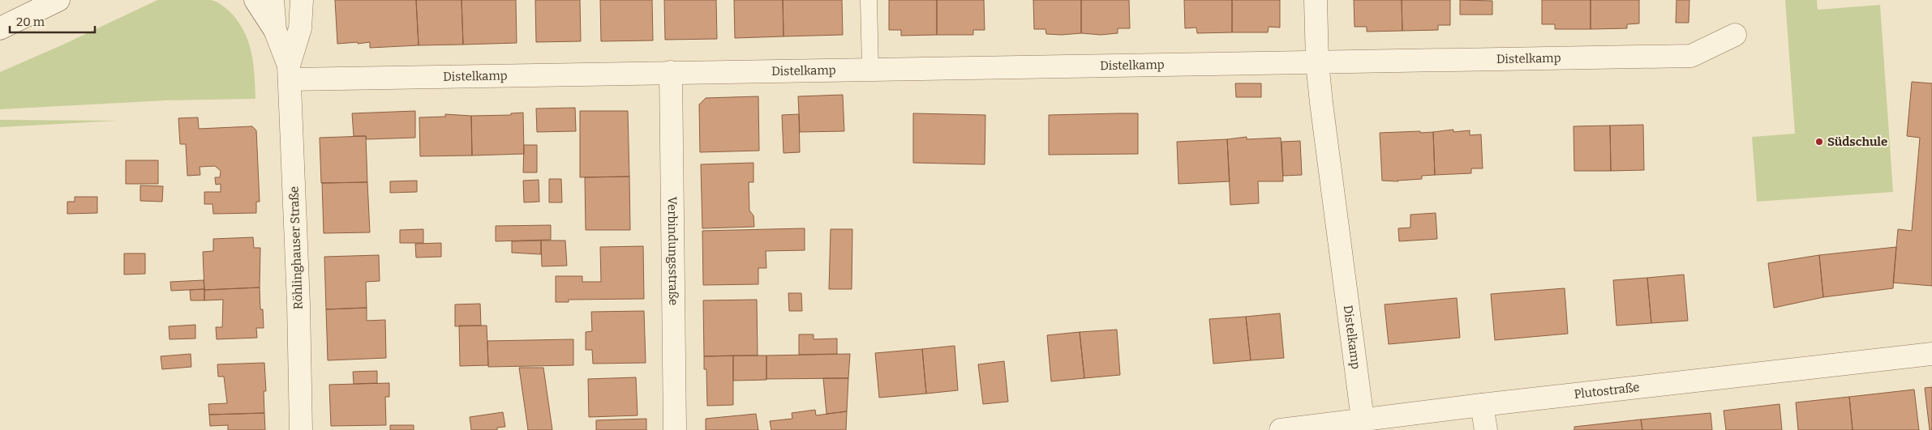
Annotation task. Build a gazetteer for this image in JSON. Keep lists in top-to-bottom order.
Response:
{
  "streets": {
    "street": [
      "Distelkamp",
      "Röhlinghauser Straße",
      "Verbindungsstraße",
      "Plutostraße"
    ]
  },
  "crossings": [
    ["Distelkamp", "Röhlinghauser Straße"],
    ["Distelkamp", "Verbindungsstraße"],
    ["Distelkamp", "Plutostraße"]
  ],
  "places": ["Südschule"],
  "scale_bar": "20 m"
}
